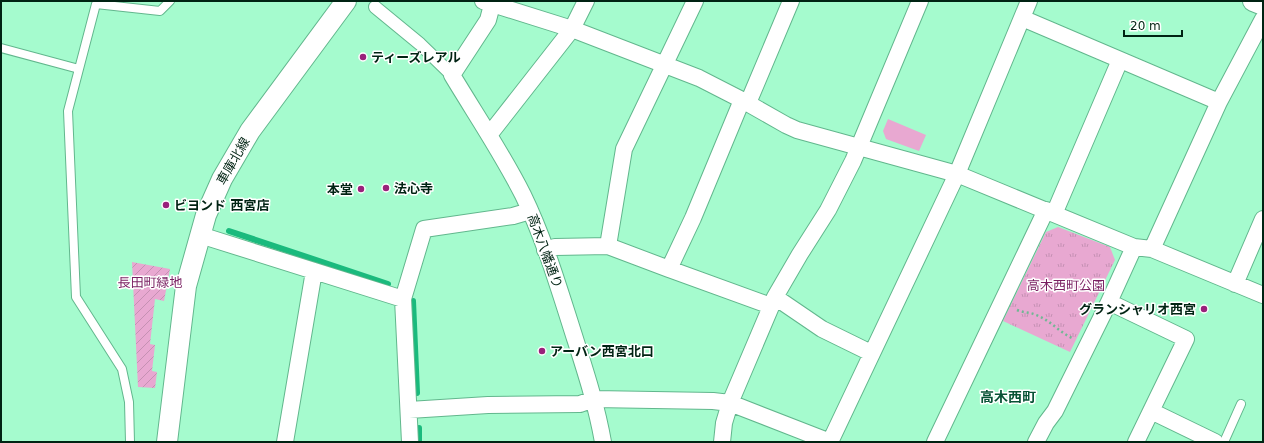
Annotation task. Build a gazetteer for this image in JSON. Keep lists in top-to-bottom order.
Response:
{
  "streets": {
    "street": ["車庫北線", "高木八幡通り"]
  },
  "districts": ["高木西町"],
  "parks": ["長田町緑地", "高木西町公園"],
  "places": [
    "ティーズレアル",
    "法心寺",
    "本堂",
    "ビヨンド 西宮店",
    "グランシャリオ西宮",
    "アーバン西宮北口"
  ],
  "scale_bar": "20 m"
}
